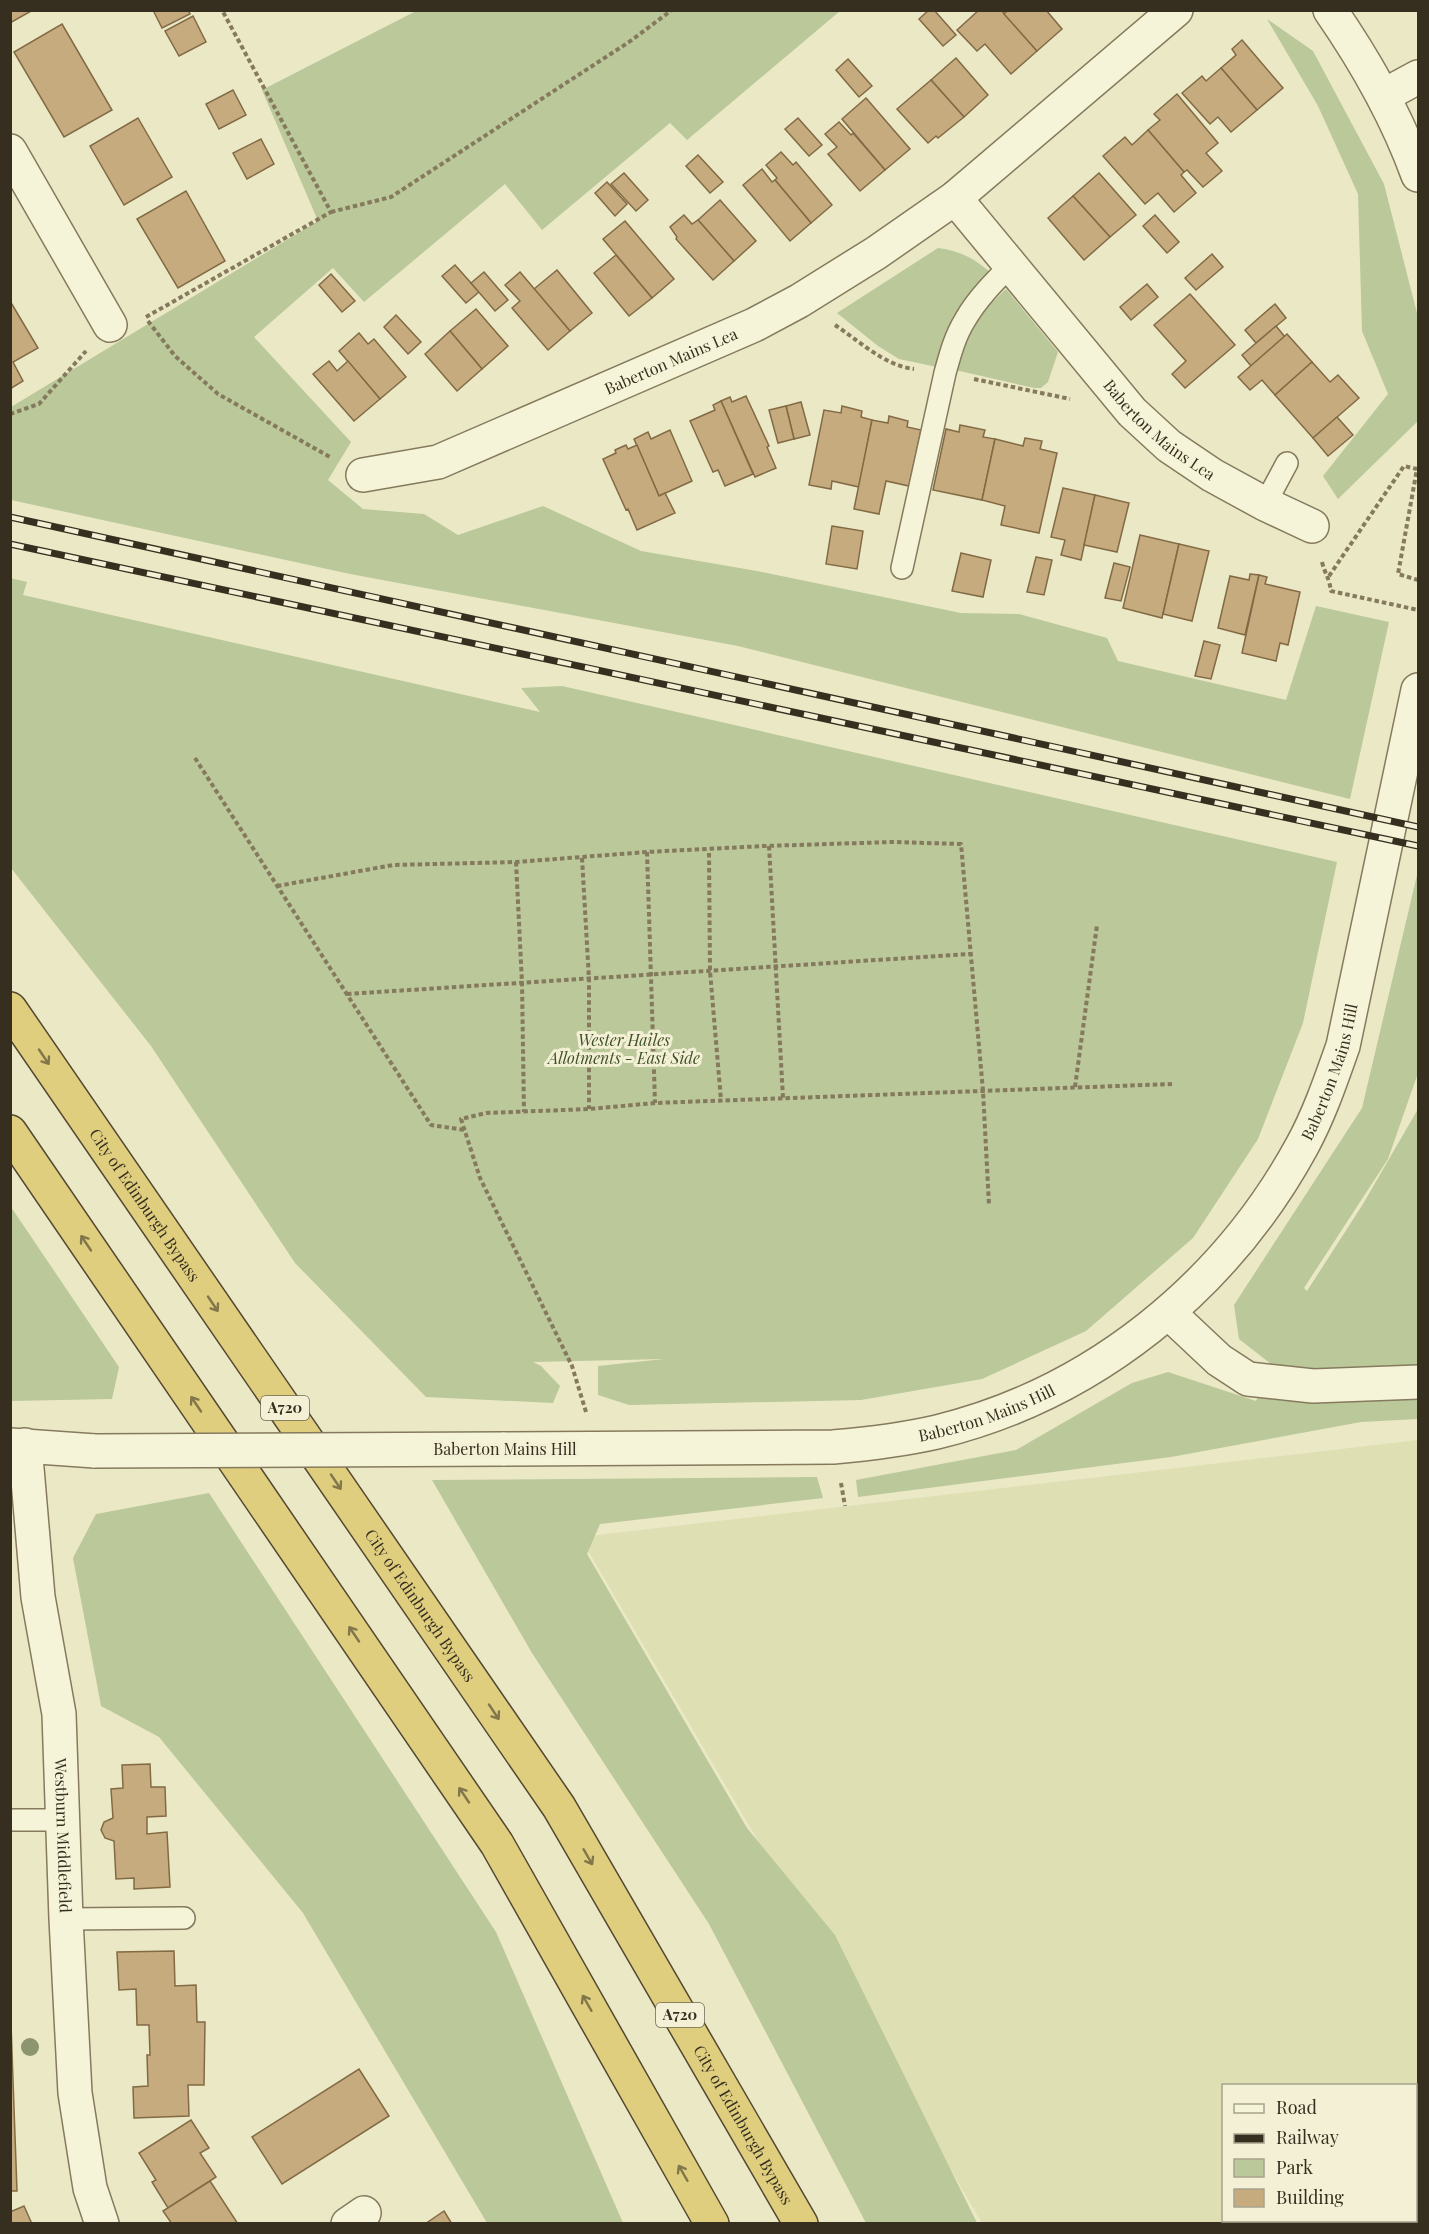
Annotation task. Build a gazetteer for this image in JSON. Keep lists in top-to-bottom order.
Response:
{
  "streets": {
    "highway": ["City of Edinburgh Bypass", "A720"],
    "street": ["Baberton Mains Lea", "Baberton Mains Hill", "Westburn Middlefield"]
  },
  "crossings": [
    ["Baberton Mains Hill", "Westburn Middlefield"]
  ],
  "parks": ["Wester Hailes Allotments - East Side"],
  "legend": [
    "Road",
    "Railway",
    "Park",
    "Building"
  ]
}
